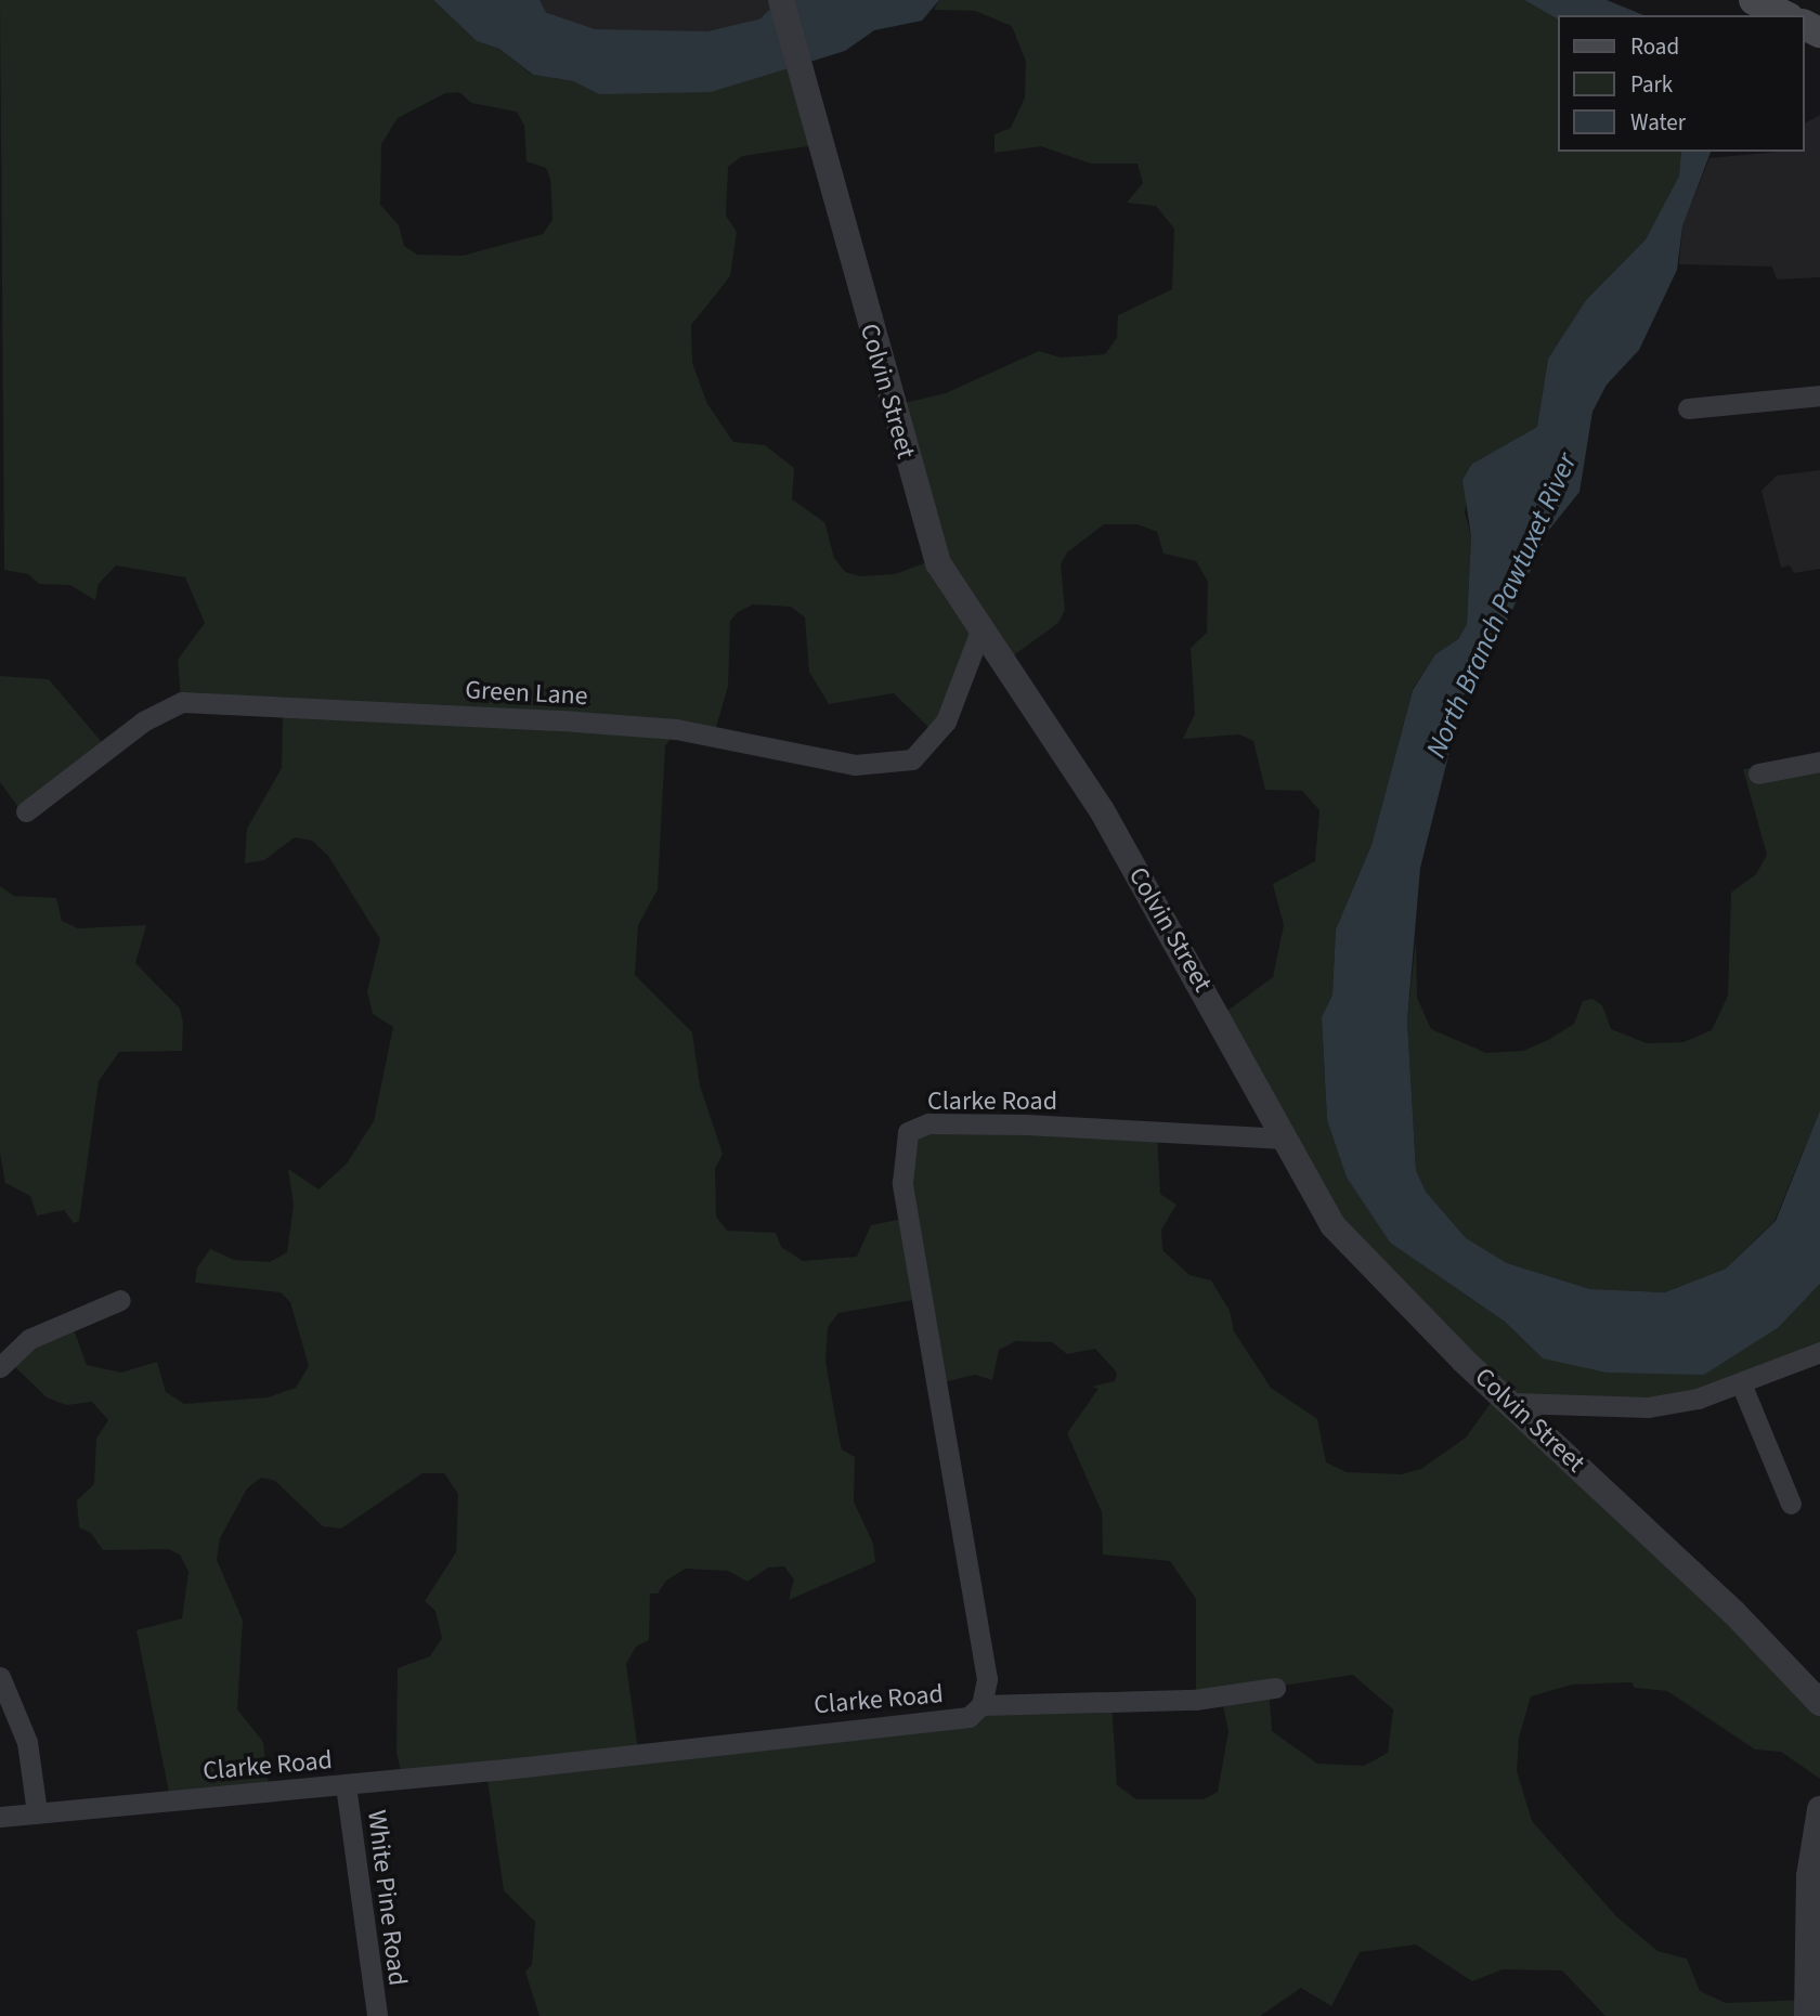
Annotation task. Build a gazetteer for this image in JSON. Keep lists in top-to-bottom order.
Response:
{
  "streets": {
    "street": [
      "Colvin Street",
      "Green Lane",
      "Clarke Road",
      "White Pine Road"
    ]
  },
  "crossings": [
    ["Colvin Street", "Green Lane"],
    ["Colvin Street", "Clarke Road"],
    ["Clarke Road", "White Pine Road"]
  ],
  "water": ["North Branch Pawtuxet River"],
  "legend": ["Road", "Park", "Water"]
}
